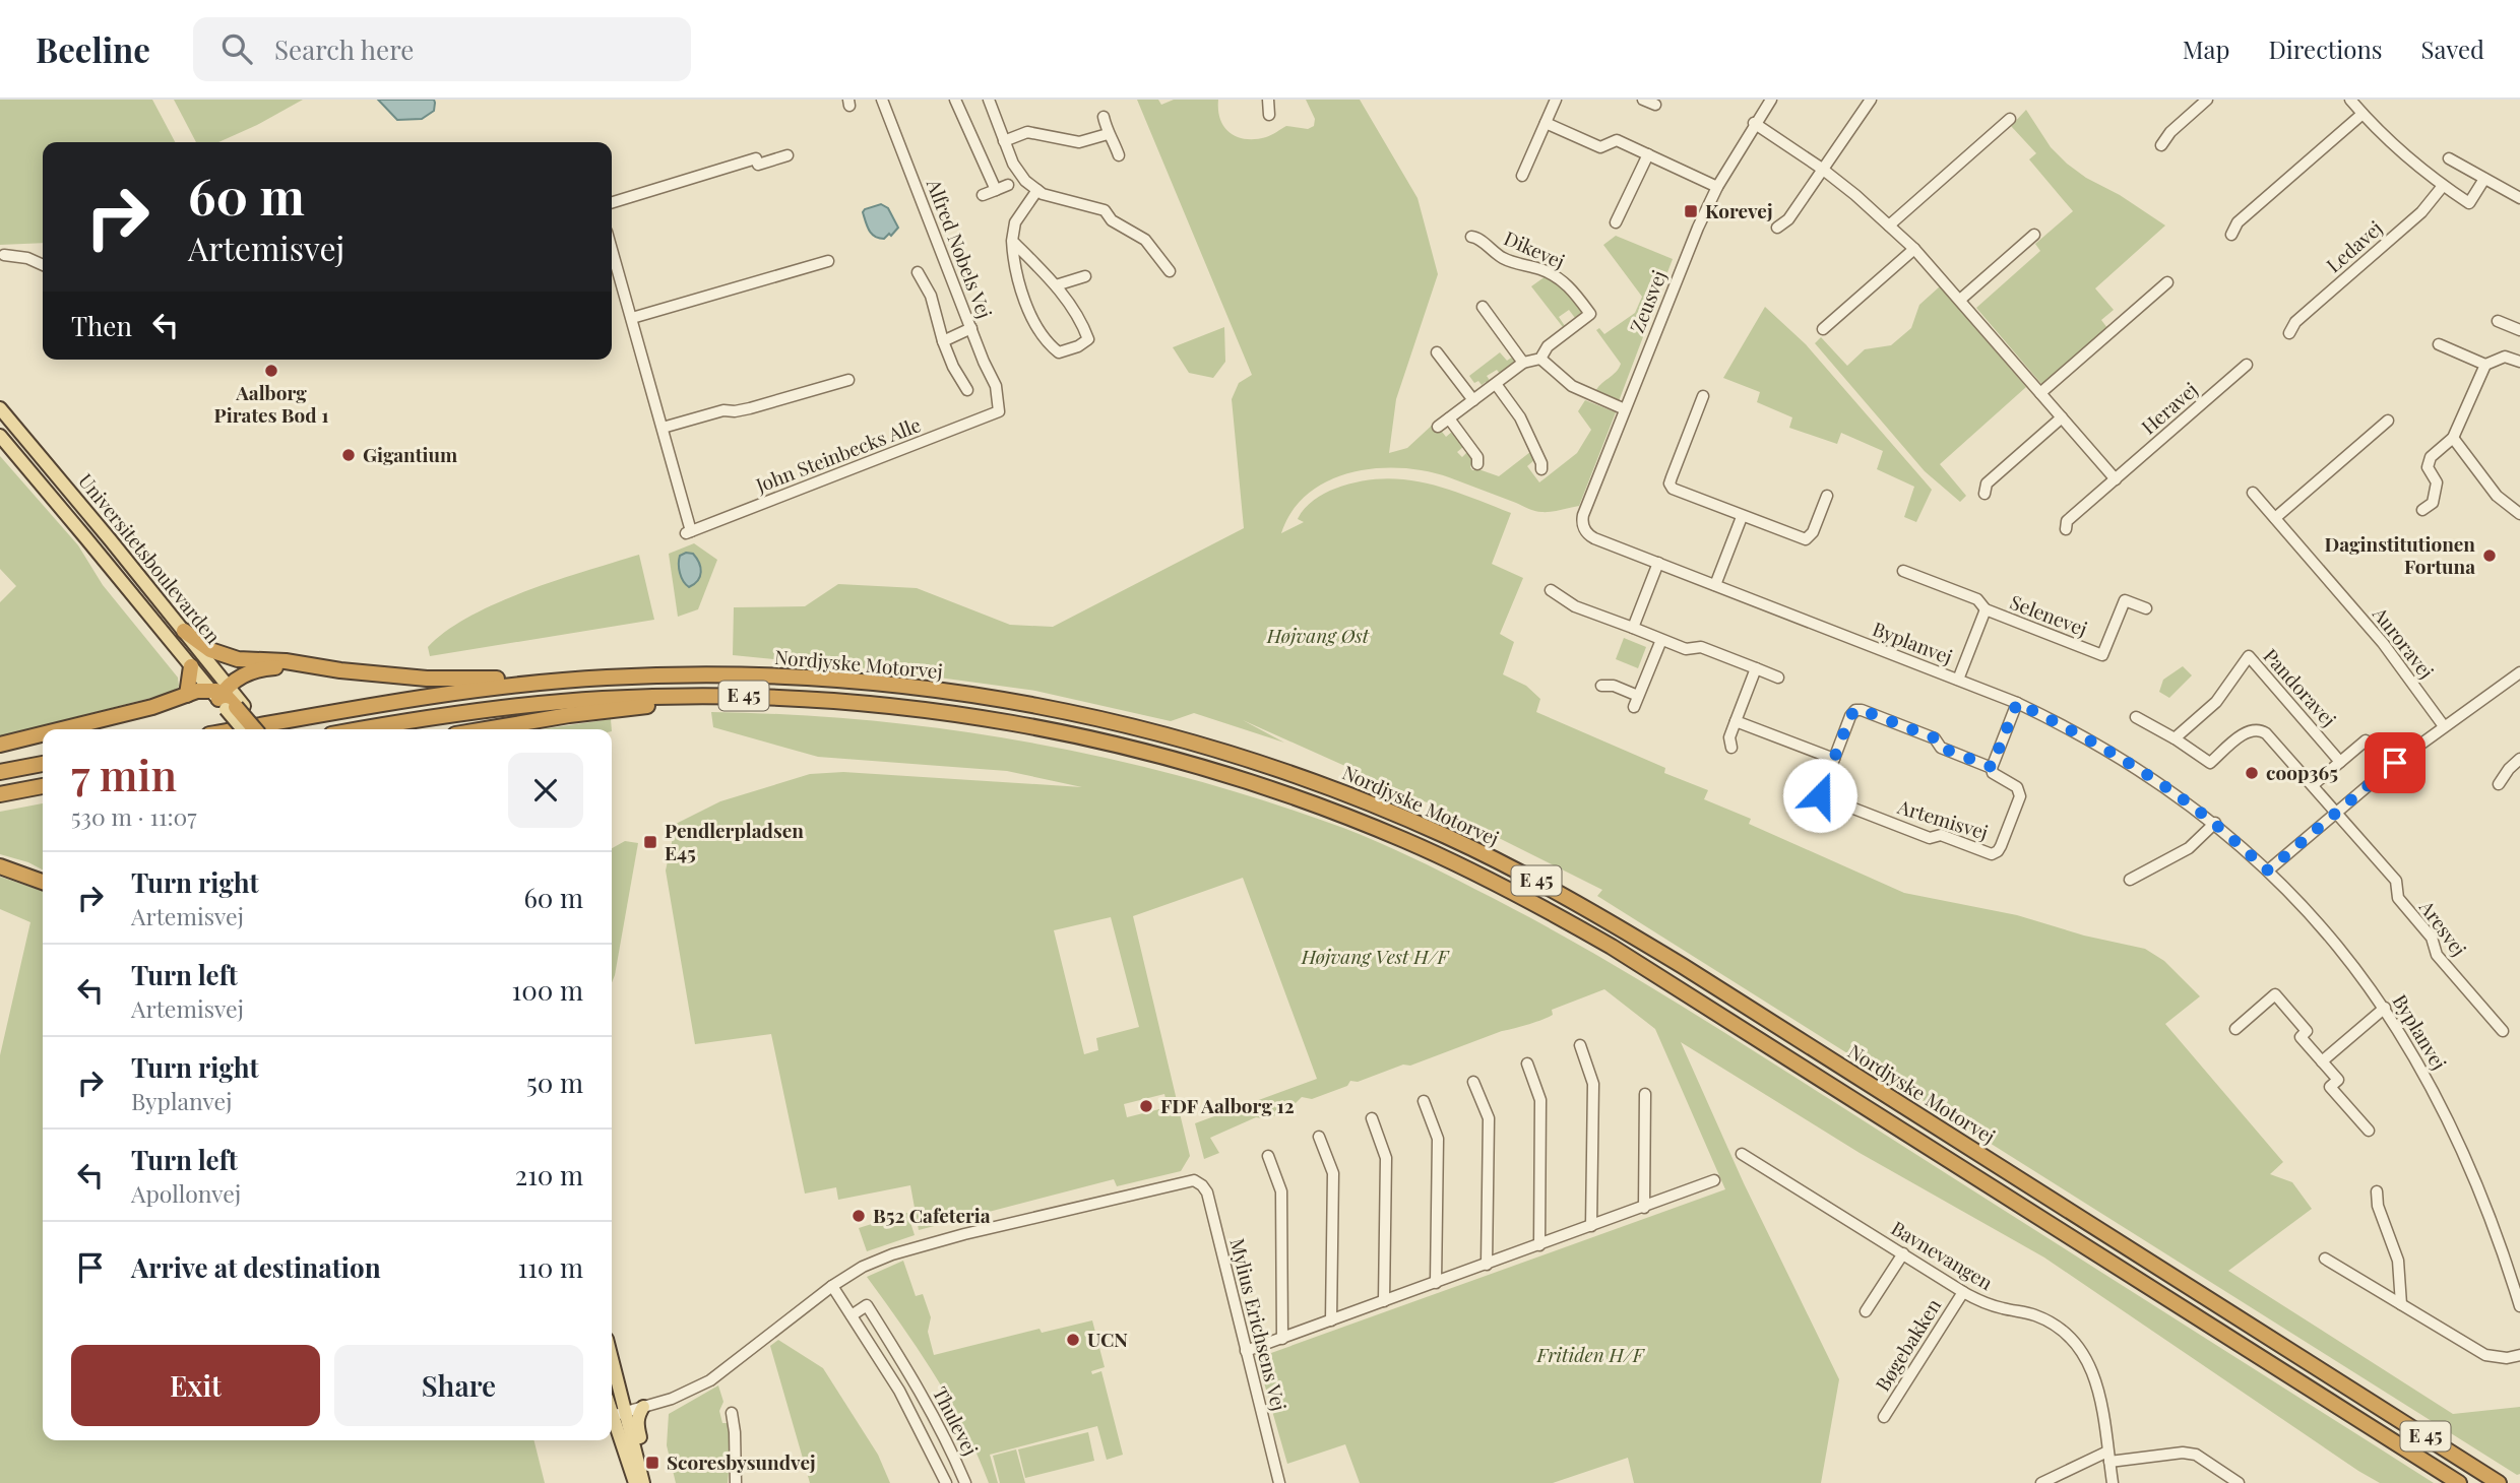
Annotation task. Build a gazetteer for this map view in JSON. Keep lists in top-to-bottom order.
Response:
{
  "streets": {
    "highway": ["Nordjyske Motorvej", "E 45"],
    "main road": ["Universitetsboulevarden"],
    "street": [
      "Ledavej",
      "Alfred Nobels Vej",
      "Dikevej",
      "Zeusvej",
      "Heravej",
      "John Steinbecks Alle",
      "Selenevej",
      "Byplanvej",
      "Auroravej",
      "Pandoravej",
      "Artemisvej",
      "Aresvej",
      "Bavnevangen",
      "Mylius Erichsens Vej",
      "Bøgebakken",
      "Thulevej"
    ]
  },
  "crossings": [
    ["Alfred Nobels Vej", "John Steinbecks Alle"],
    ["Zeusvej", "Byplanvej"],
    ["Selenevej", "Byplanvej"],
    ["Bavnevangen", "Bøgebakken"],
    ["Mylius Erichsens Vej", "Thulevej"]
  ],
  "parks": ["Højvang Øst", "Højvang Vest H/F", "Fritiden H/F"],
  "places": {
    "transit": ["Korevej", "Pendlerpladsen E45", "Scoresbysundvej"],
    "other": [
      "Aalborg Pirates Bod 1",
      "Gigantium",
      "Daginstitutionen Fortuna",
      "coop365",
      "FDF Aalborg 12",
      "B52 Cafeteria",
      "UCN"
    ]
  },
  "page": {
    "header": "Beeline",
    "search": "Search here",
    "nav": ["Map", "Directions", "Saved"],
    "turn": ["60 m", "Artemisvej"],
    "then": "Then",
    "heading": ["7 min", "530 m · 11:07"],
    "list": [
      {
        "name": "Turn right",
        "note": "Artemisvej",
        "value": "60 m"
      },
      {
        "name": "Turn left",
        "note": "Artemisvej",
        "value": "100 m"
      },
      {
        "name": "Turn right",
        "note": "Byplanvej",
        "value": "50 m"
      },
      {
        "name": "Turn left",
        "note": "Apollonvej",
        "value": "210 m"
      },
      {
        "name": "Arrive at destination",
        "value": "110 m"
      }
    ],
    "buttons": ["Exit", "Share"]
  }
}
